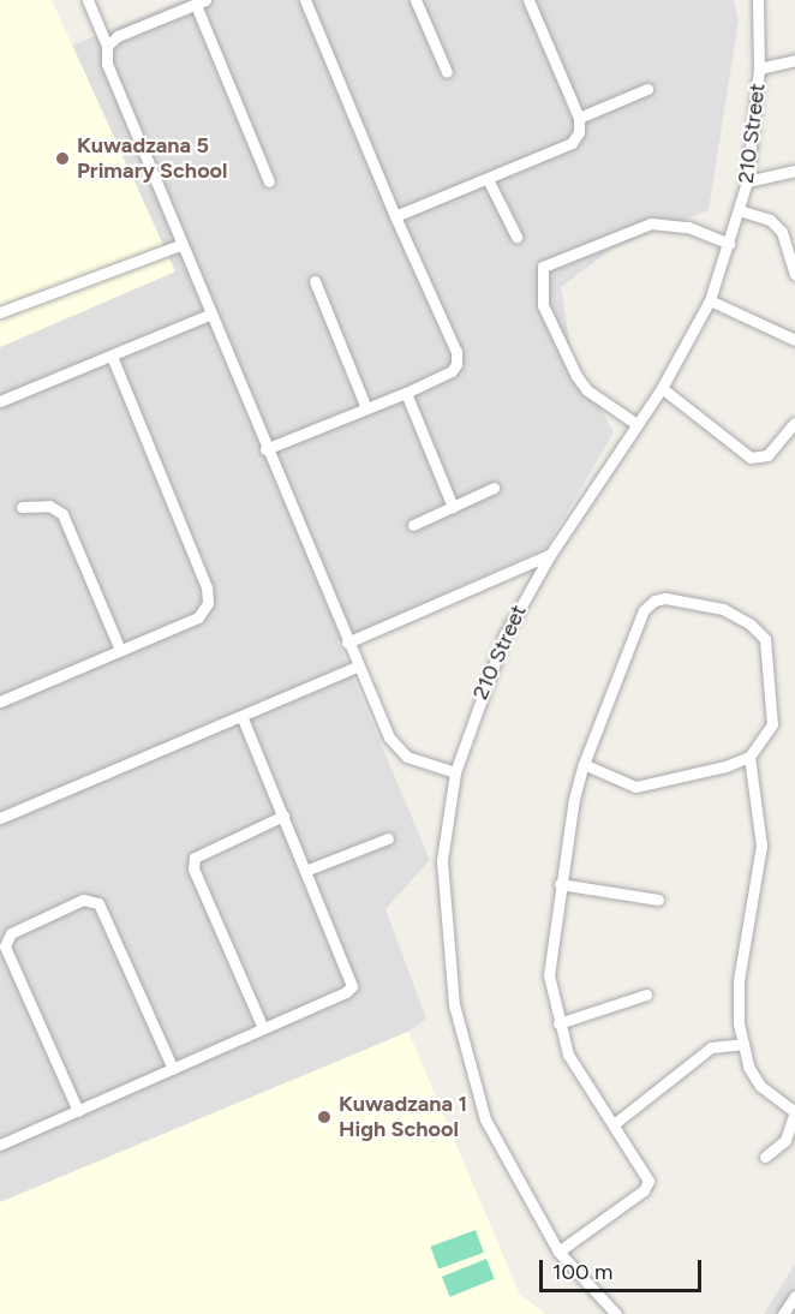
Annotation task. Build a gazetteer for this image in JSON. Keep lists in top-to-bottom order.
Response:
{
  "streets": {
    "street": ["210 Street"]
  },
  "places": ["Kuwadzana 5 Primary School", "Kuwadzana 1 High School"],
  "scale_bar": "100 m"
}
